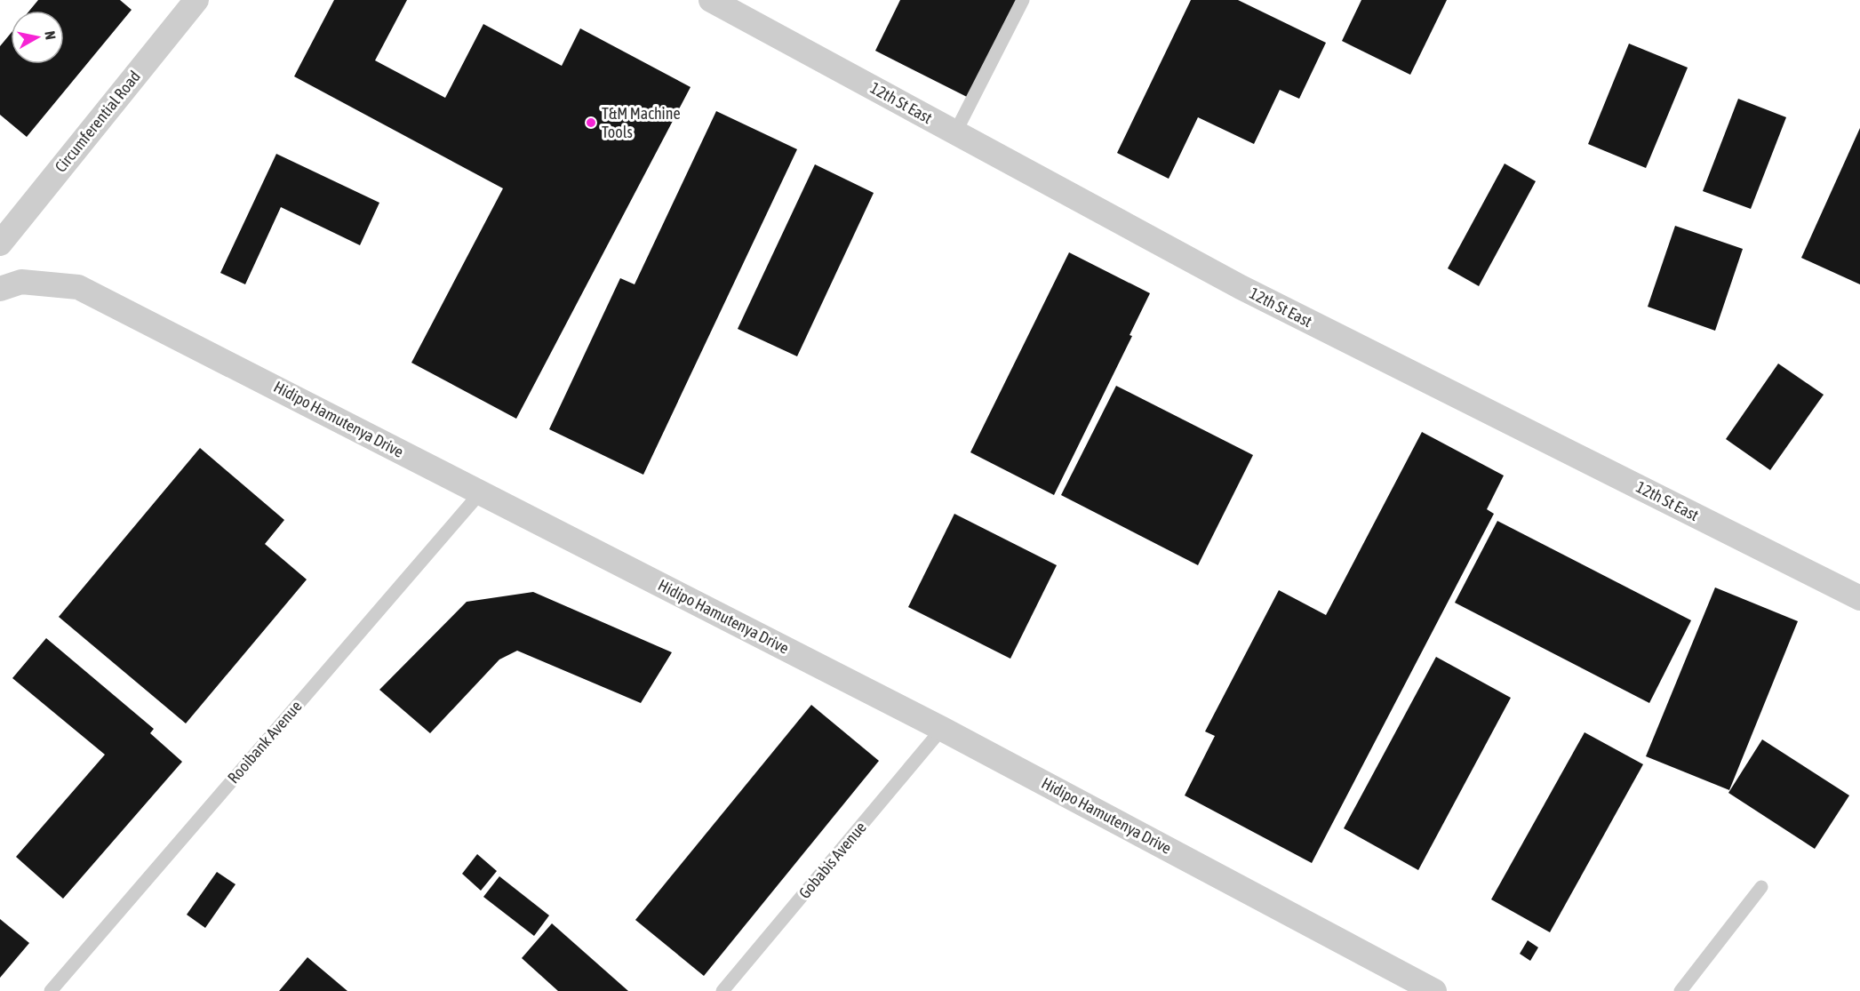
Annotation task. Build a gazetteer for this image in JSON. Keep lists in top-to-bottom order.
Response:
{
  "streets": {
    "street": ["12th St East", "Circumferential Road", "Hidipo Hamutenya Drive"],
    "lane": ["Rooibank Avenue", "Gobabis Avenue"]
  },
  "crossings": [
    ["Hidipo Hamutenya Drive", "Rooibank Avenue"],
    ["Hidipo Hamutenya Drive", "Gobabis Avenue"]
  ],
  "places": ["T&M Machine Tools"],
  "north": "right"
}
